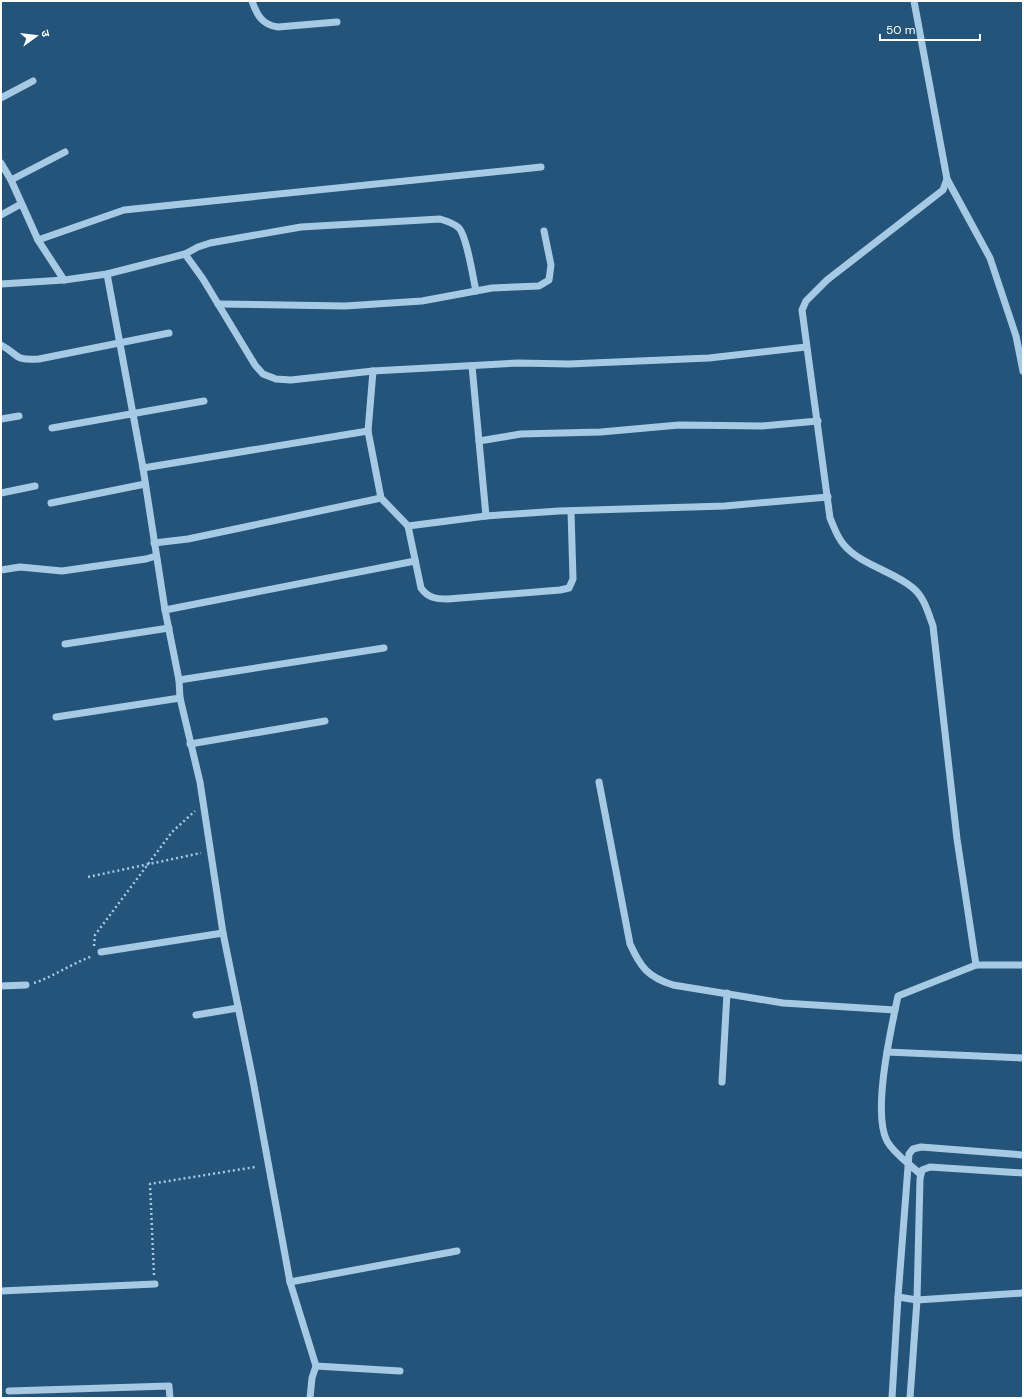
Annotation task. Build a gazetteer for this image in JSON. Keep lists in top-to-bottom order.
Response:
{
  "scale_bar": "50 m",
  "north": "right"
}
